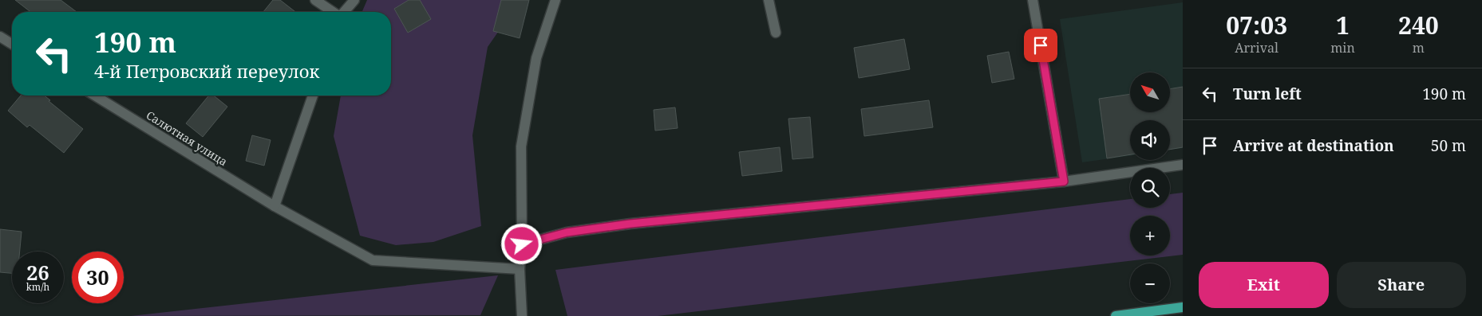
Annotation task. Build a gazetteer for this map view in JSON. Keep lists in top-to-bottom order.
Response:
{
  "streets": {
    "street": ["Салютная улица"]
  },
  "north": "top left",
  "page": {
    "eta": [
      "07:03",
      "Arrival",
      "1",
      "min",
      "240",
      "m"
    ],
    "turn": ["190 m", "4-й Петровский переулок"],
    "list": [
      {
        "name": "Turn left",
        "value": "190 m"
      },
      {
        "name": "Arrive at destination",
        "value": "50 m"
      }
    ],
    "map_buttons": ["+", "−"],
    "speed": "26 km/h",
    "limit": "30",
    "buttons": ["Exit", "Share"]
  }
}
